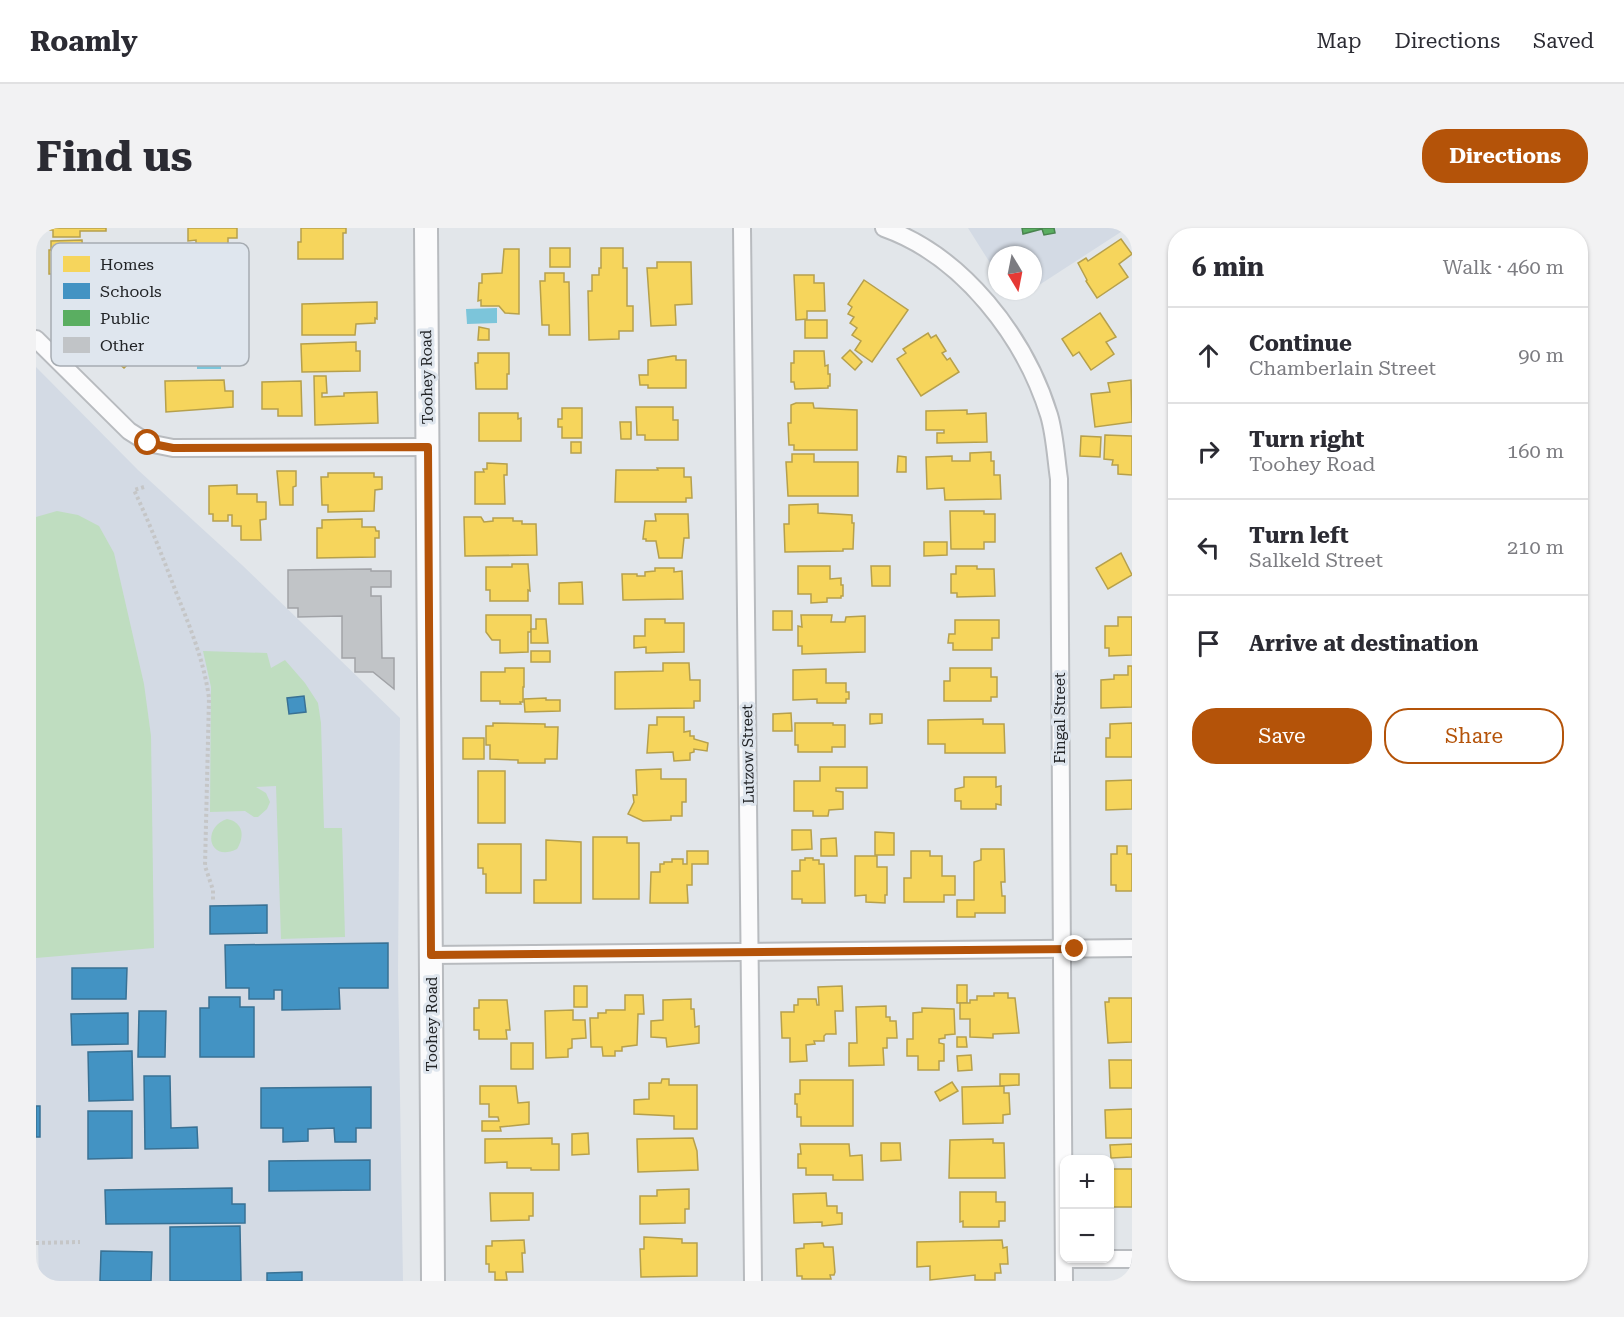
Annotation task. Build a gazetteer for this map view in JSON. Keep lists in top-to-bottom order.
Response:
{
  "streets": {
    "main road": ["Toohey Road"],
    "street": ["Fingal Street", "Lutzow Street"]
  },
  "legend": [
    "Homes",
    "Schools",
    "Public",
    "Other"
  ],
  "north": "bottom",
  "page": {
    "header": "Roamly",
    "nav": ["Map", "Directions", "Saved"],
    "buttons": [
      "Directions",
      ["Save", "Share"]
    ],
    "title": "Find us",
    "heading": ["6 min", "Walk · 460 m"],
    "list": [
      ["Continue", "Chamberlain Street", "90 m"],
      ["Turn right", "Toohey Road", "160 m"],
      ["Turn left", "Salkeld Street", "210 m"],
      "Arrive at destination"
    ],
    "map_buttons": ["+", "−"]
  }
}
